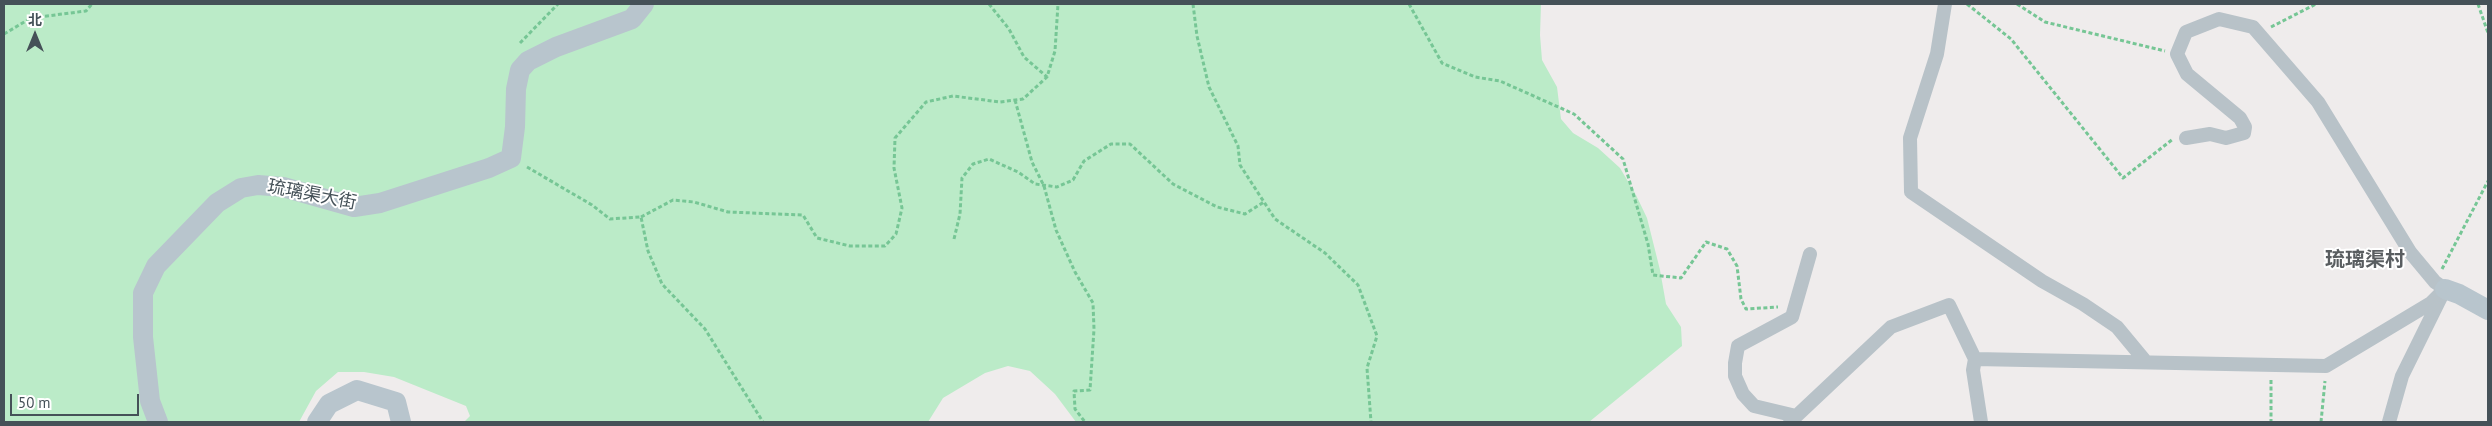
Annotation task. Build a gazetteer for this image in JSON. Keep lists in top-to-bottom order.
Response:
{
  "streets": {
    "street": ["琉璃渠大街"]
  },
  "districts": ["琉璃渠村"],
  "scale_bar": "50 m",
  "north": "top"
}
